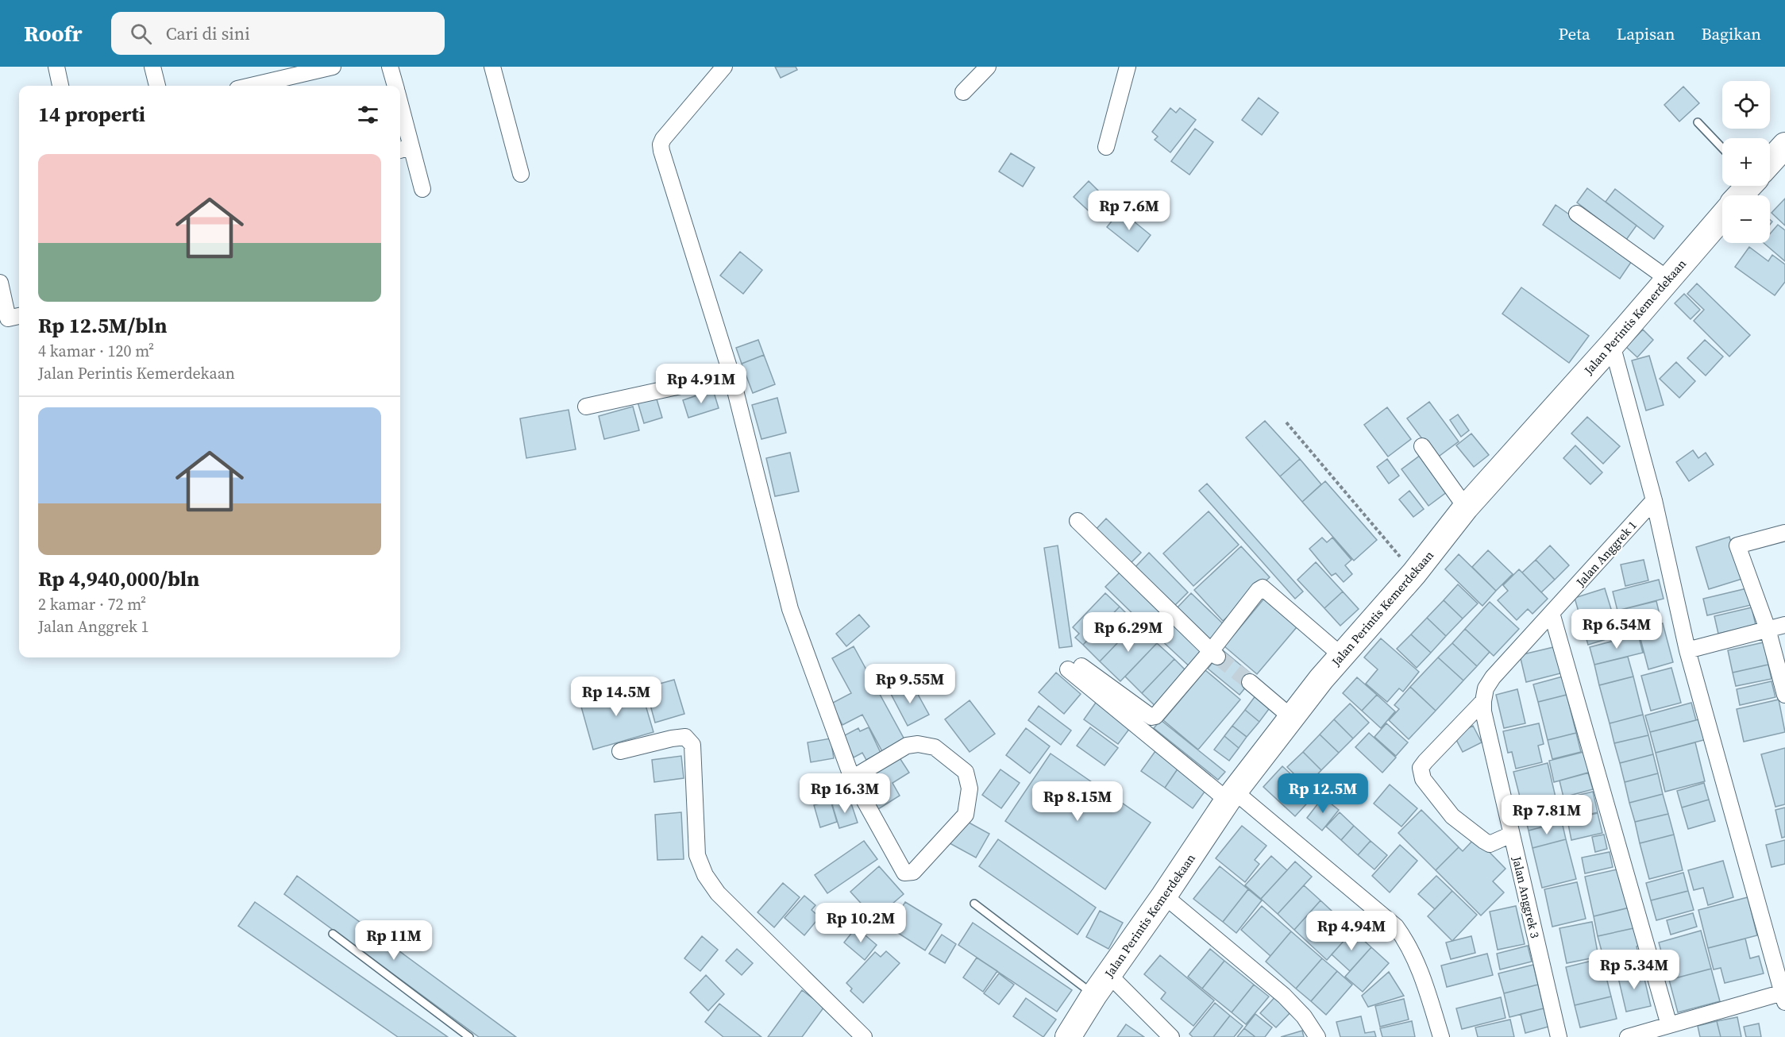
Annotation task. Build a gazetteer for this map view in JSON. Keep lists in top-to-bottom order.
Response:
{
  "streets": {
    "main road": ["Jalan Perintis Kemerdekaan"],
    "street": ["Jalan Anggrek 1", "Jalan Anggrek 3"]
  },
  "crossings": [
    ["Jalan Anggrek 1", "Jalan Anggrek 3"]
  ],
  "page": {
    "header": "Roofr",
    "search": "Cari di sini",
    "nav": ["Peta", "Lapisan", "Bagikan"],
    "map_buttons": ["+", "−"],
    "heading": "14 properti",
    "list": [
      {
        "name": "Rp 12.5M/bln",
        "note": "4 kamar · 120 m² · Jalan Perintis Kemerdekaan"
      },
      {
        "name": "Rp 4,940,000/bln",
        "note": "2 kamar · 72 m² · Jalan Anggrek 1"
      }
    ],
    "price": [
      "Rp 7.6M",
      "Rp 4.91M",
      "Rp 6.54M",
      "Rp 6.29M",
      "Rp 9.55M",
      "Rp 14.5M",
      "Rp 16.3M",
      "Rp 12.5M",
      "Rp 8.15M",
      "Rp 7.81M",
      "Rp 10.2M",
      "Rp 4.94M",
      "Rp 11M",
      "Rp 5.34M"
    ]
  }
}
